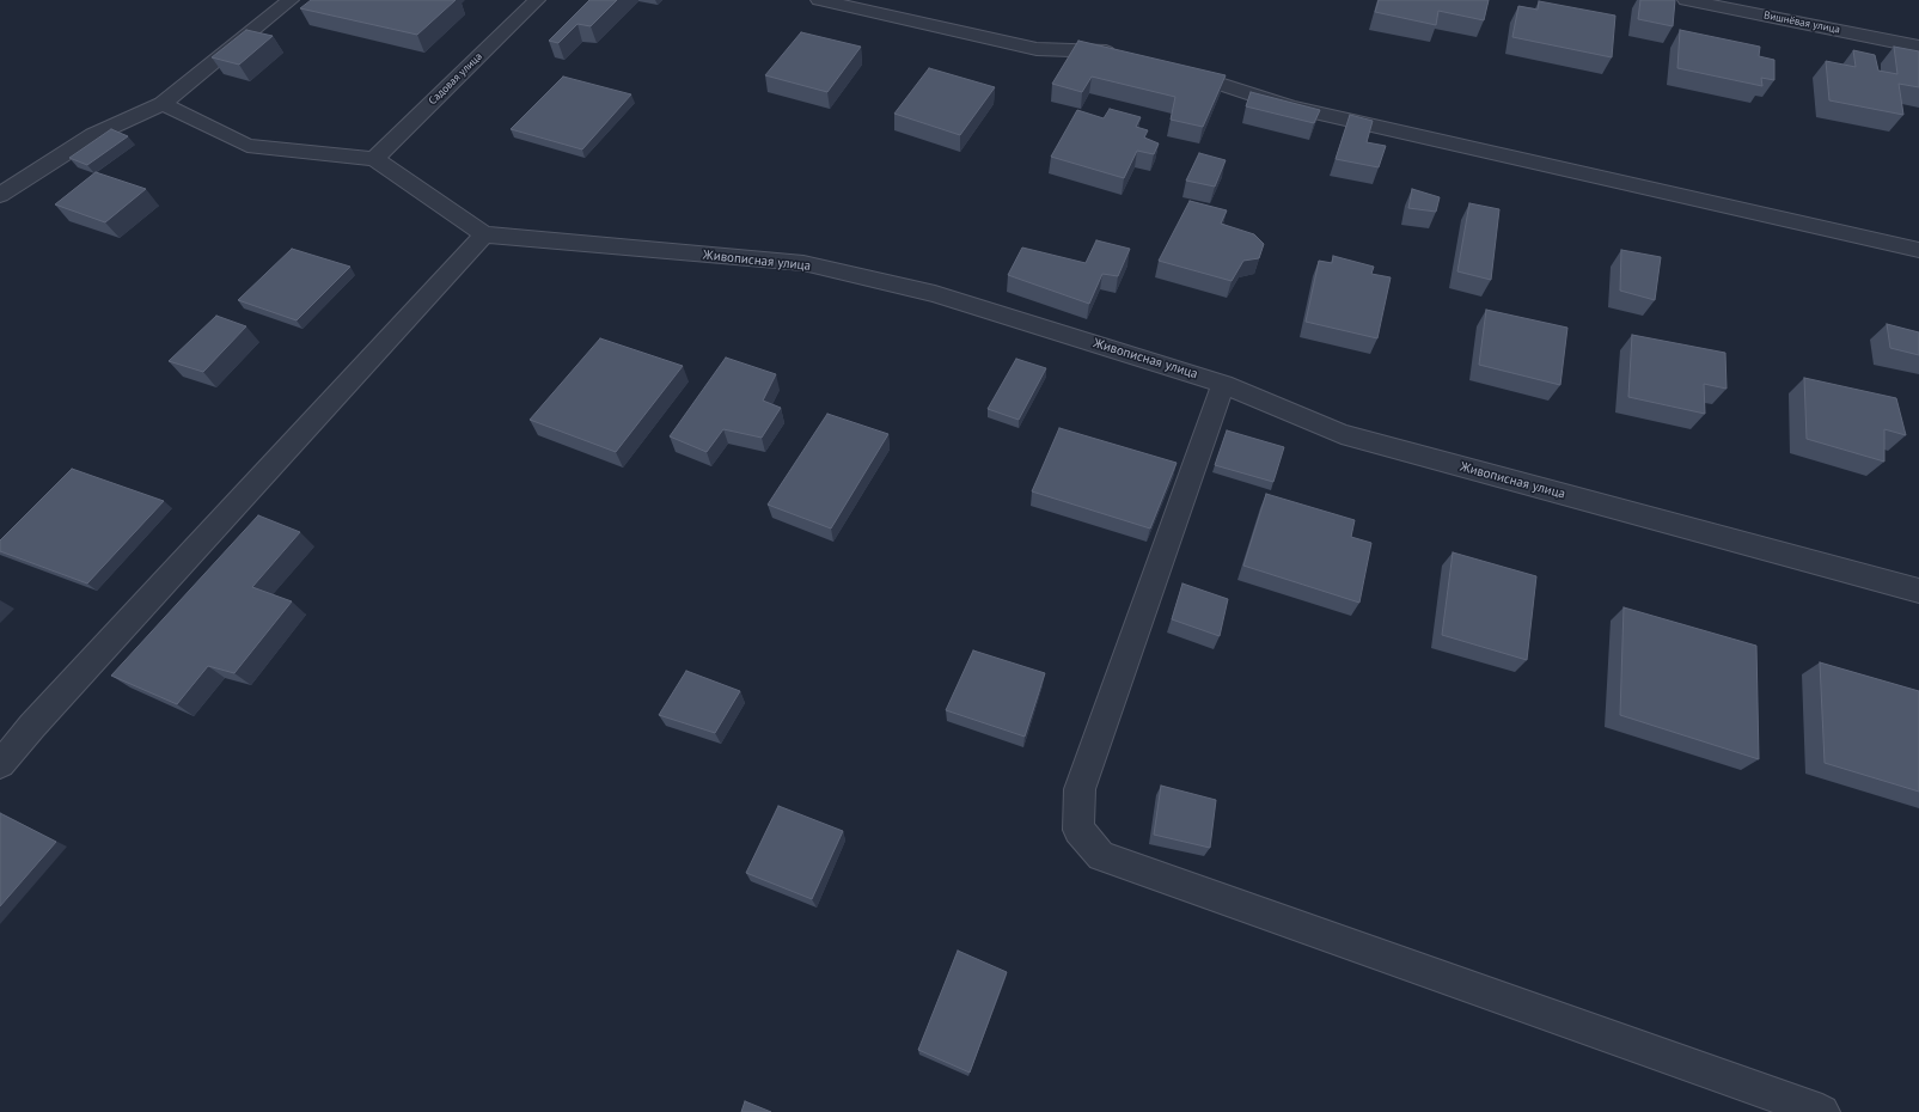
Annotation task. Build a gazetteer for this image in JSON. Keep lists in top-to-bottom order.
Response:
{
  "streets": {
    "street": ["Вишнёвая улица", "Садовая улица", "Живописная улица"]
  },
  "crossings": [
    ["Садовая улица", "Живописная улица"]
  ]
}
